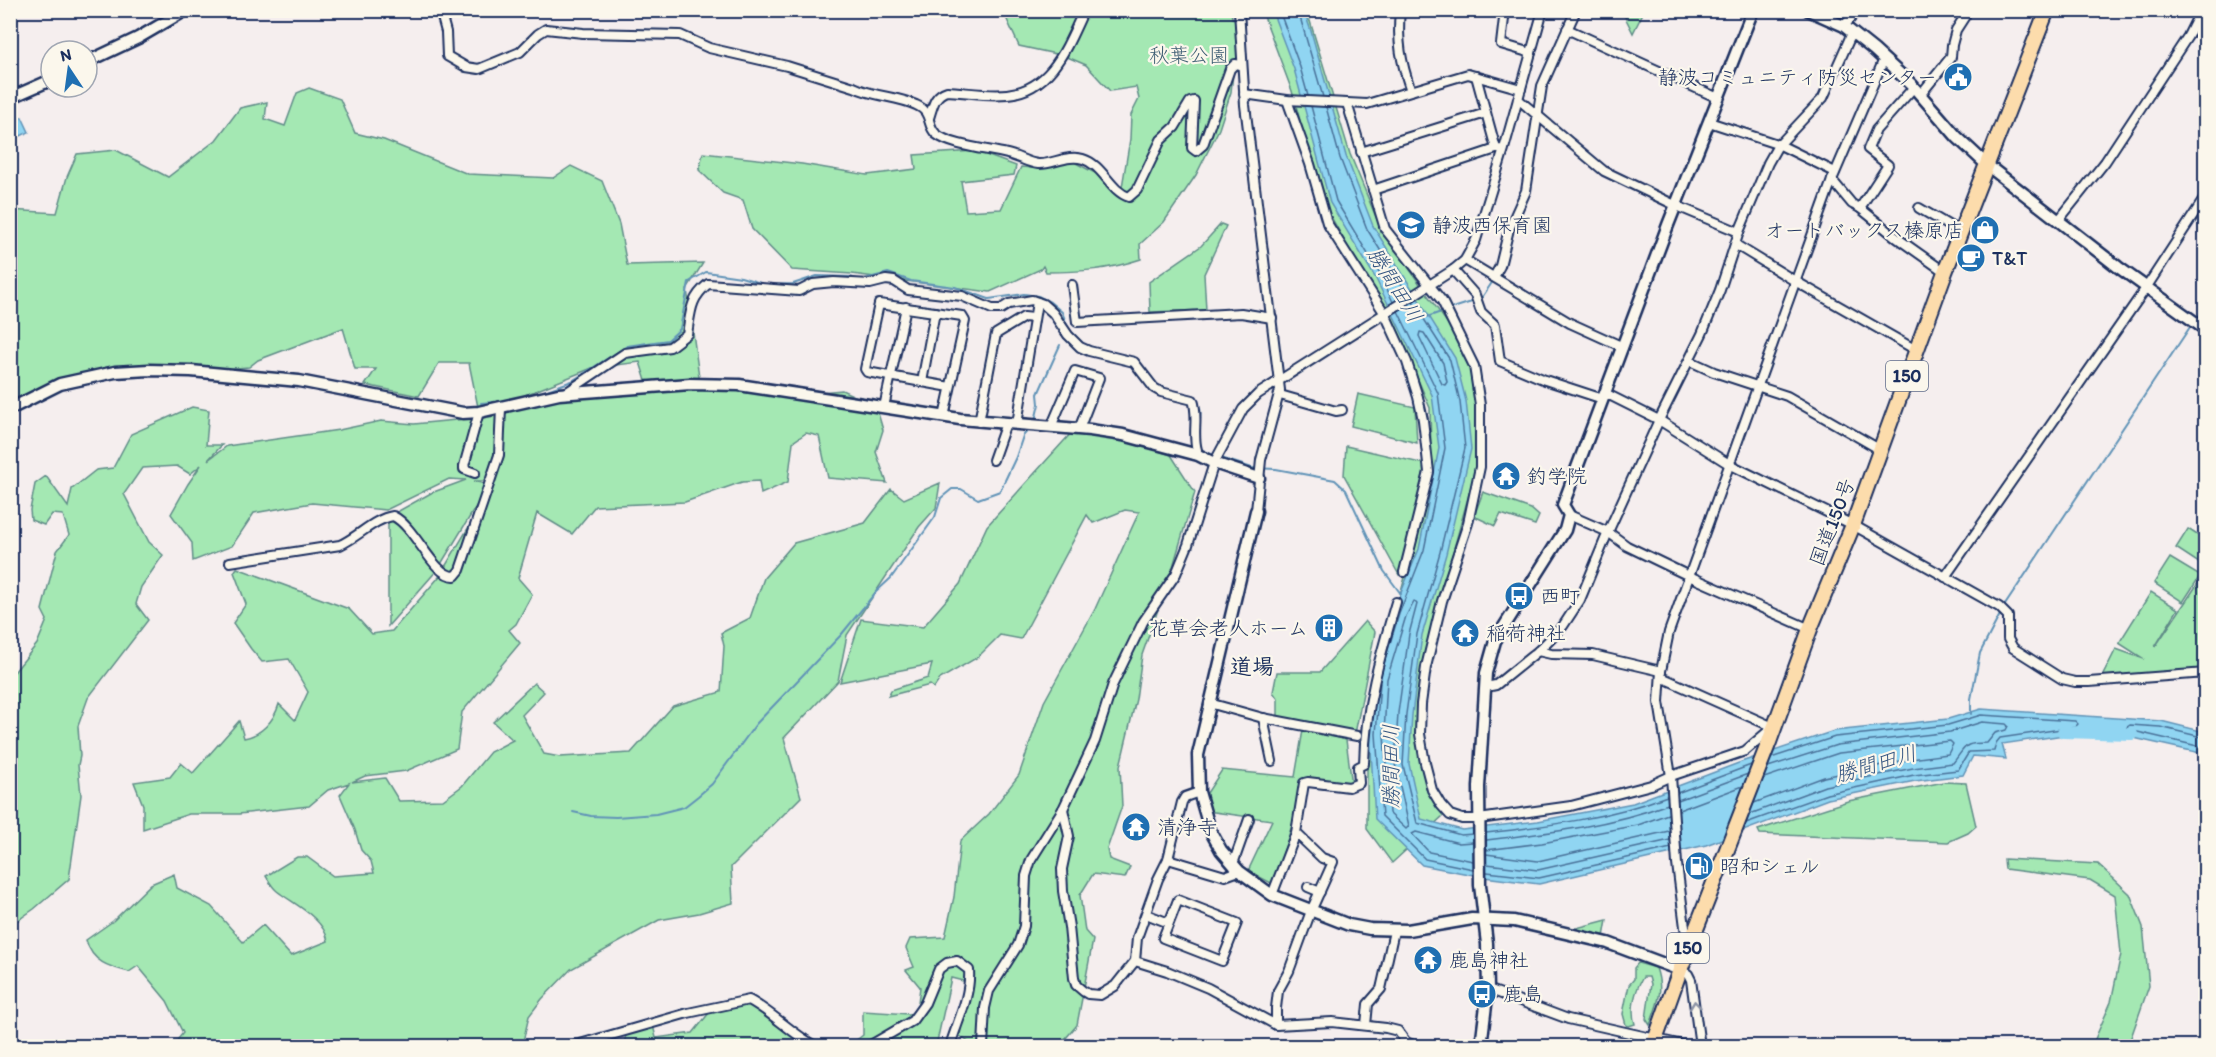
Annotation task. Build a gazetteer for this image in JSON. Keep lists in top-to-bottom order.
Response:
{
  "streets": {
    "highway": ["150", "国道150号"]
  },
  "districts": ["道場"],
  "water": ["勝間田川"],
  "parks": ["秋葉公園"],
  "places": {
    "public building": ["静波コミュニティ防災センター"],
    "school or university": ["静波西保育園"],
    "shop": ["オートバックス榛原店"],
    "cafe": ["T&T"],
    "temple": [
      "釣学院",
      "稲荷神社",
      "清浄寺",
      "鹿島神社"
    ],
    "bus stop": ["西町", "鹿島"],
    "building": ["花草会老人ホーム"],
    "fuel station": ["昭和シェル"]
  },
  "north": "top"
}
